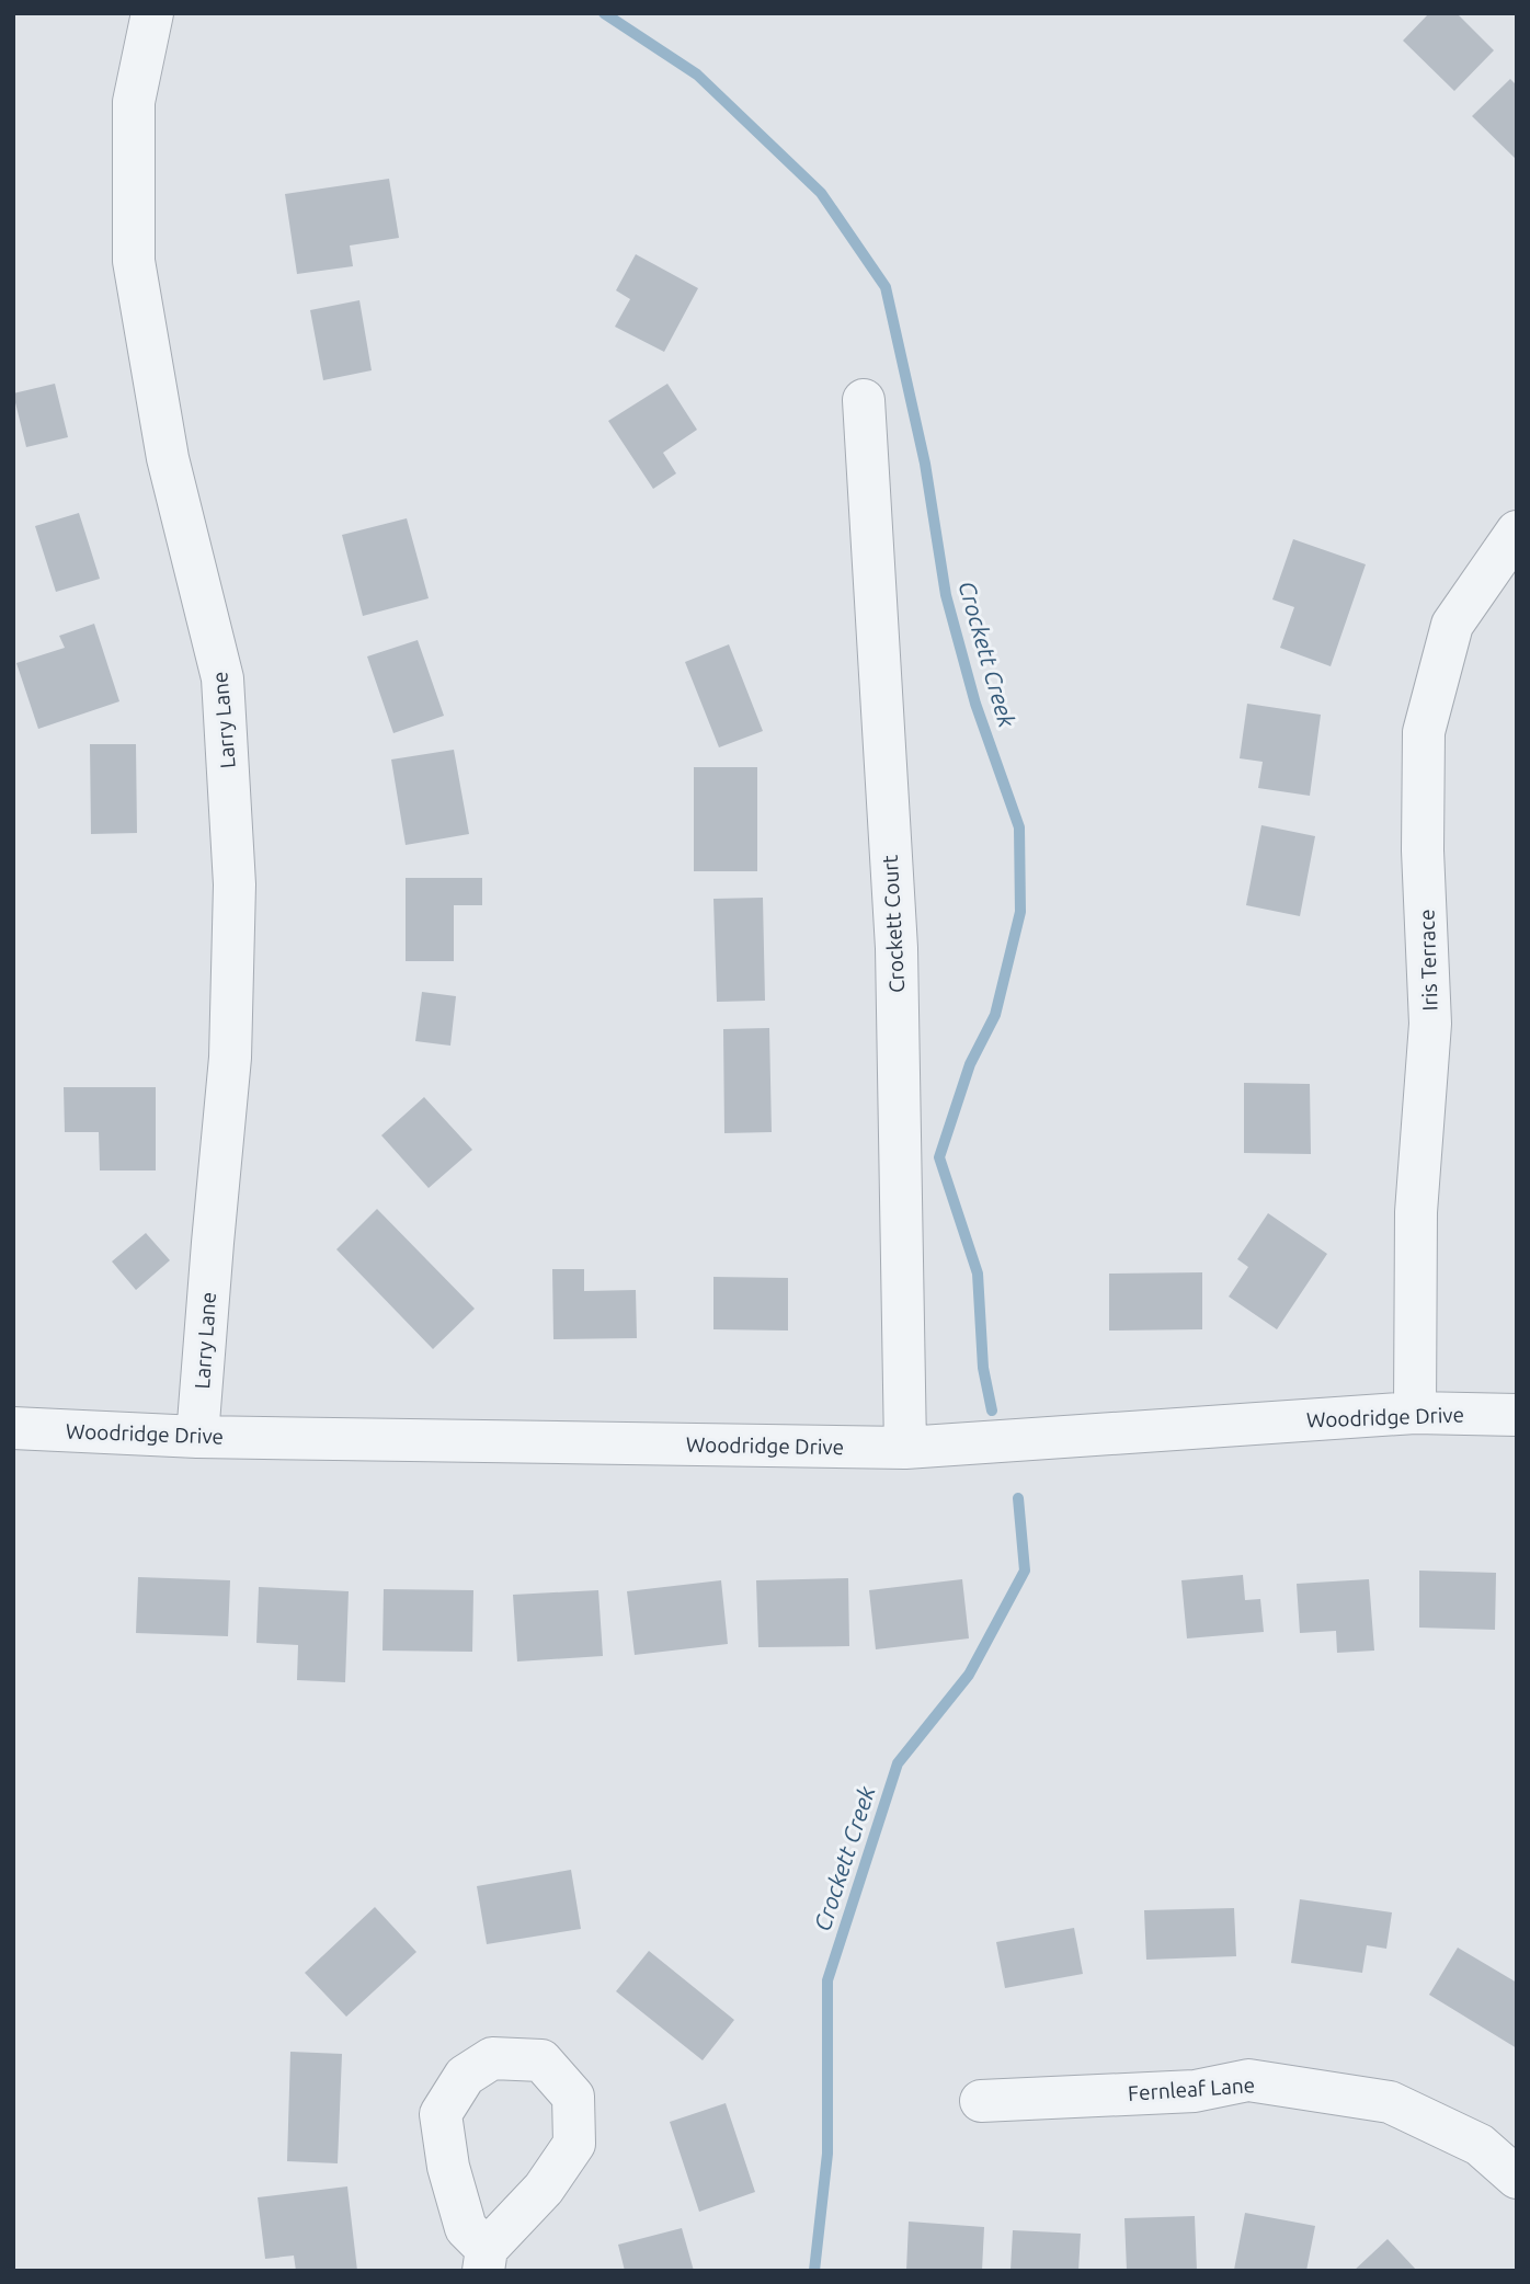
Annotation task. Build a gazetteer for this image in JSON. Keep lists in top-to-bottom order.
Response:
{
  "streets": {
    "street": [
      "Larry Lane",
      "Crockett Court",
      "Iris Terrace",
      "Woodridge Drive",
      "Fernleaf Lane"
    ]
  },
  "crossings": [
    ["Larry Lane", "Woodridge Drive"],
    ["Crockett Court", "Woodridge Drive"],
    ["Iris Terrace", "Woodridge Drive"]
  ],
  "water": ["Crockett Creek"]
}
